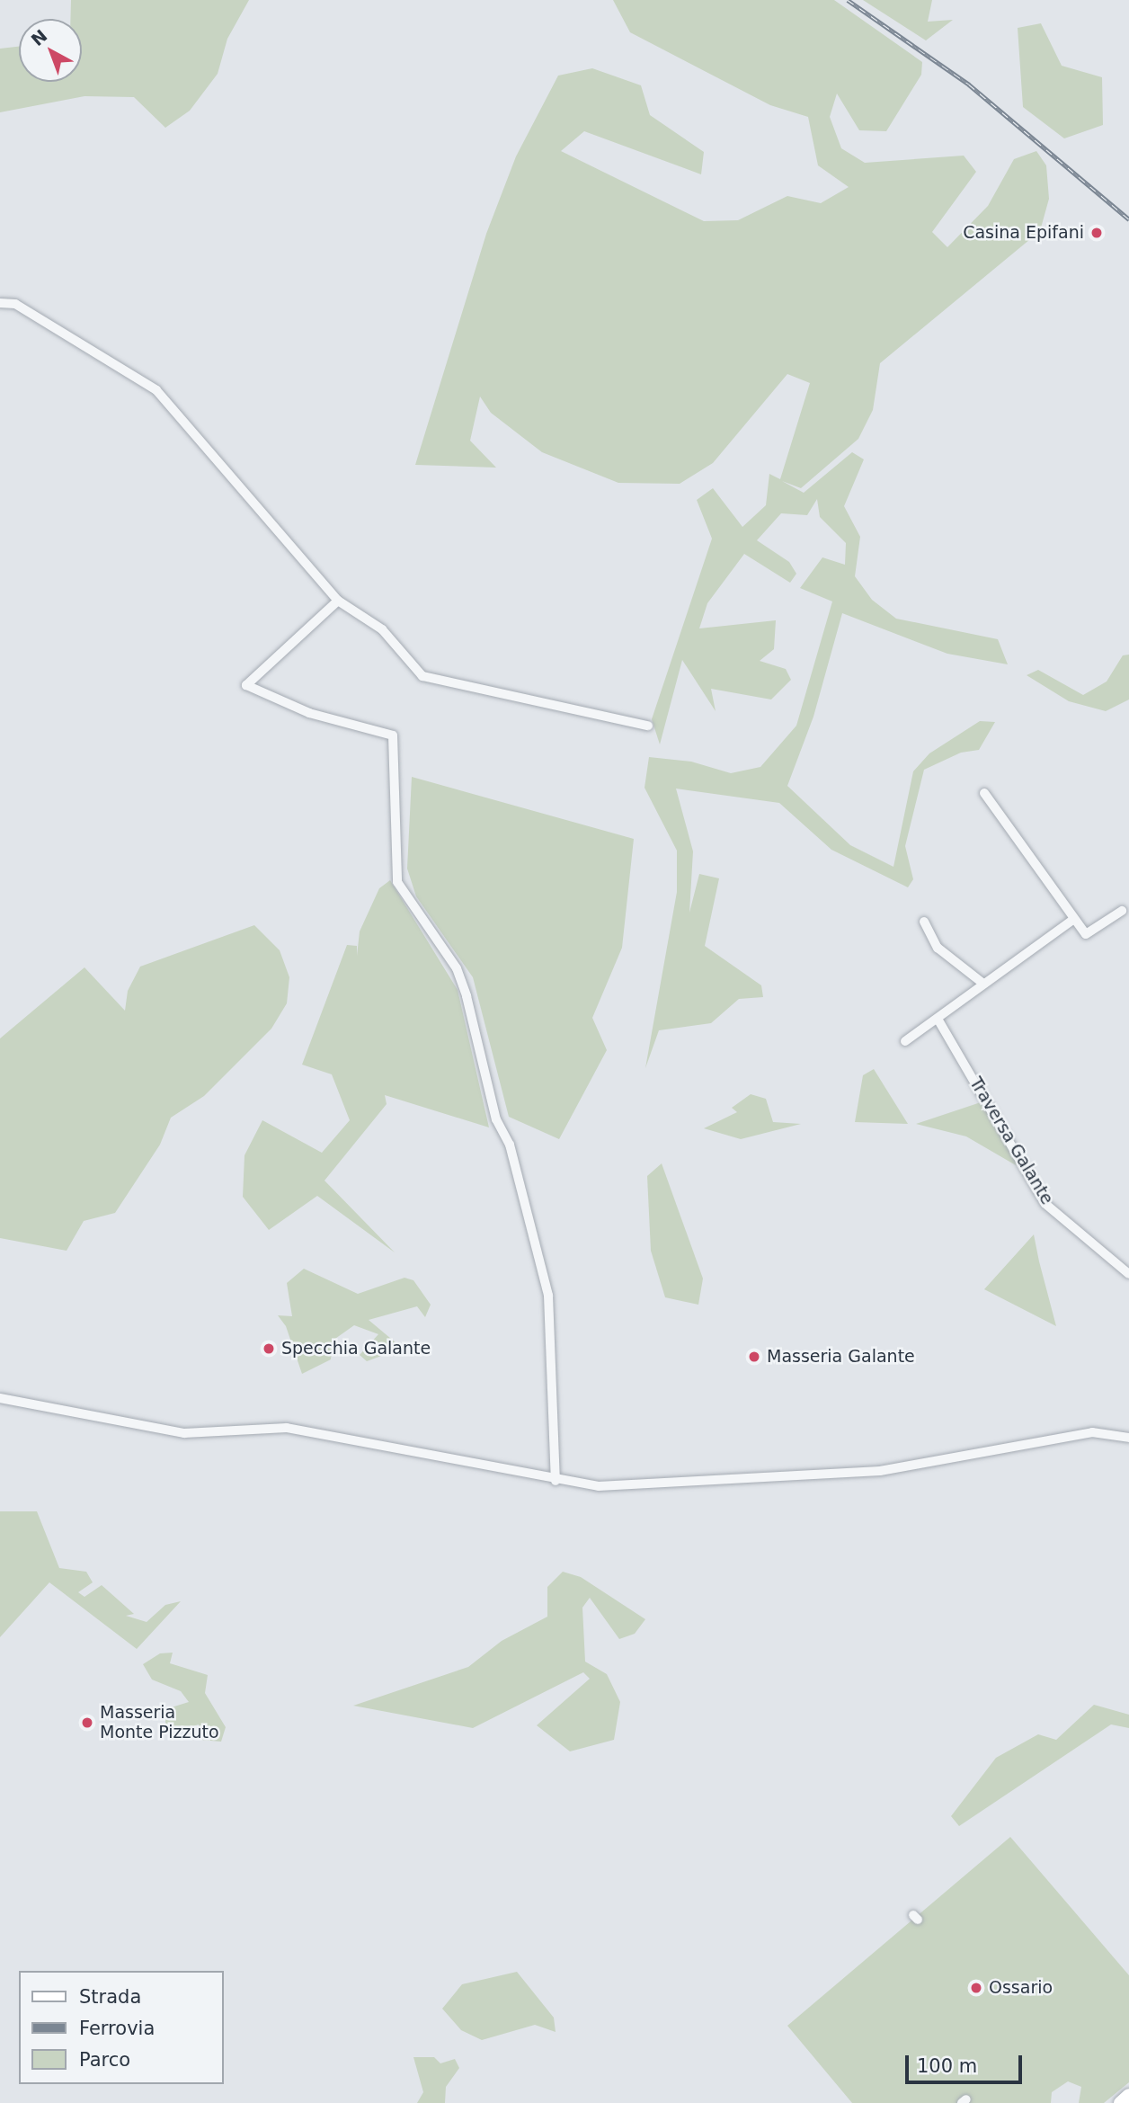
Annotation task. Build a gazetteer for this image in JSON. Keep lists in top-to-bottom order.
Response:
{
  "streets": {
    "street": ["Traversa Galante"]
  },
  "places": [
    "Casina Epifani",
    "Specchia Galante",
    "Masseria Galante",
    "Masseria Monte Pizzuto",
    "Ossario"
  ],
  "legend": ["Strada", "Ferrovia", "Parco"],
  "scale_bar": "100 m",
  "north": "top left"
}
